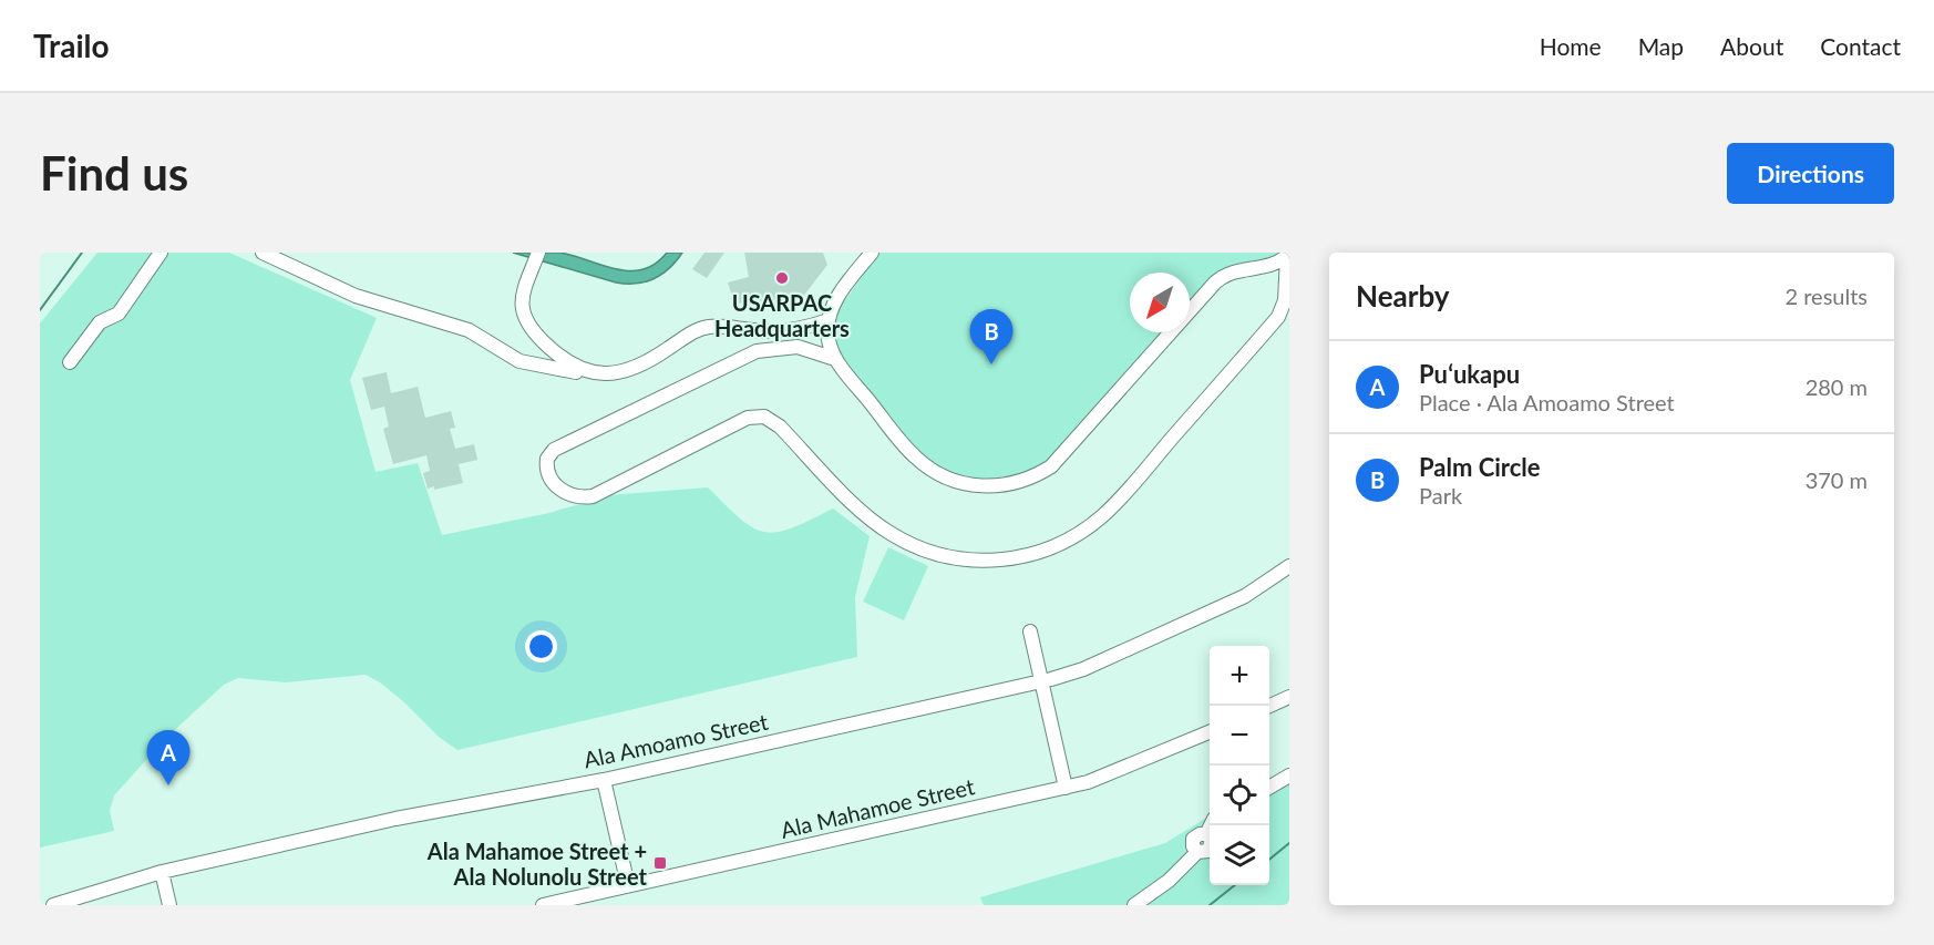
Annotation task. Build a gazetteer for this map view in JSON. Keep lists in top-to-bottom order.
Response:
{
  "streets": {
    "street": ["Ala Amoamo Street", "Ala Mahamoe Street"]
  },
  "places": {
    "other": ["USARPAC Headquarters"],
    "transit": ["Ala Mahamoe Street + Ala Nolunolu Street"]
  },
  "north": "bottom left",
  "page": {
    "header": "Trailo",
    "nav": [
      "Home",
      "Map",
      "About",
      "Contact"
    ],
    "buttons": "Directions",
    "title": "Find us",
    "heading": ["Nearby", "2 results"],
    "pins": ["B", "A"],
    "list": [
      {
        "mark": "A",
        "name": "Puʻukapu",
        "note": "Place · Ala Amoamo Street",
        "value": "280 m"
      },
      {
        "mark": "B",
        "name": "Palm Circle",
        "note": "Park",
        "value": "370 m"
      }
    ],
    "map_buttons": ["+", "−"]
  }
}
